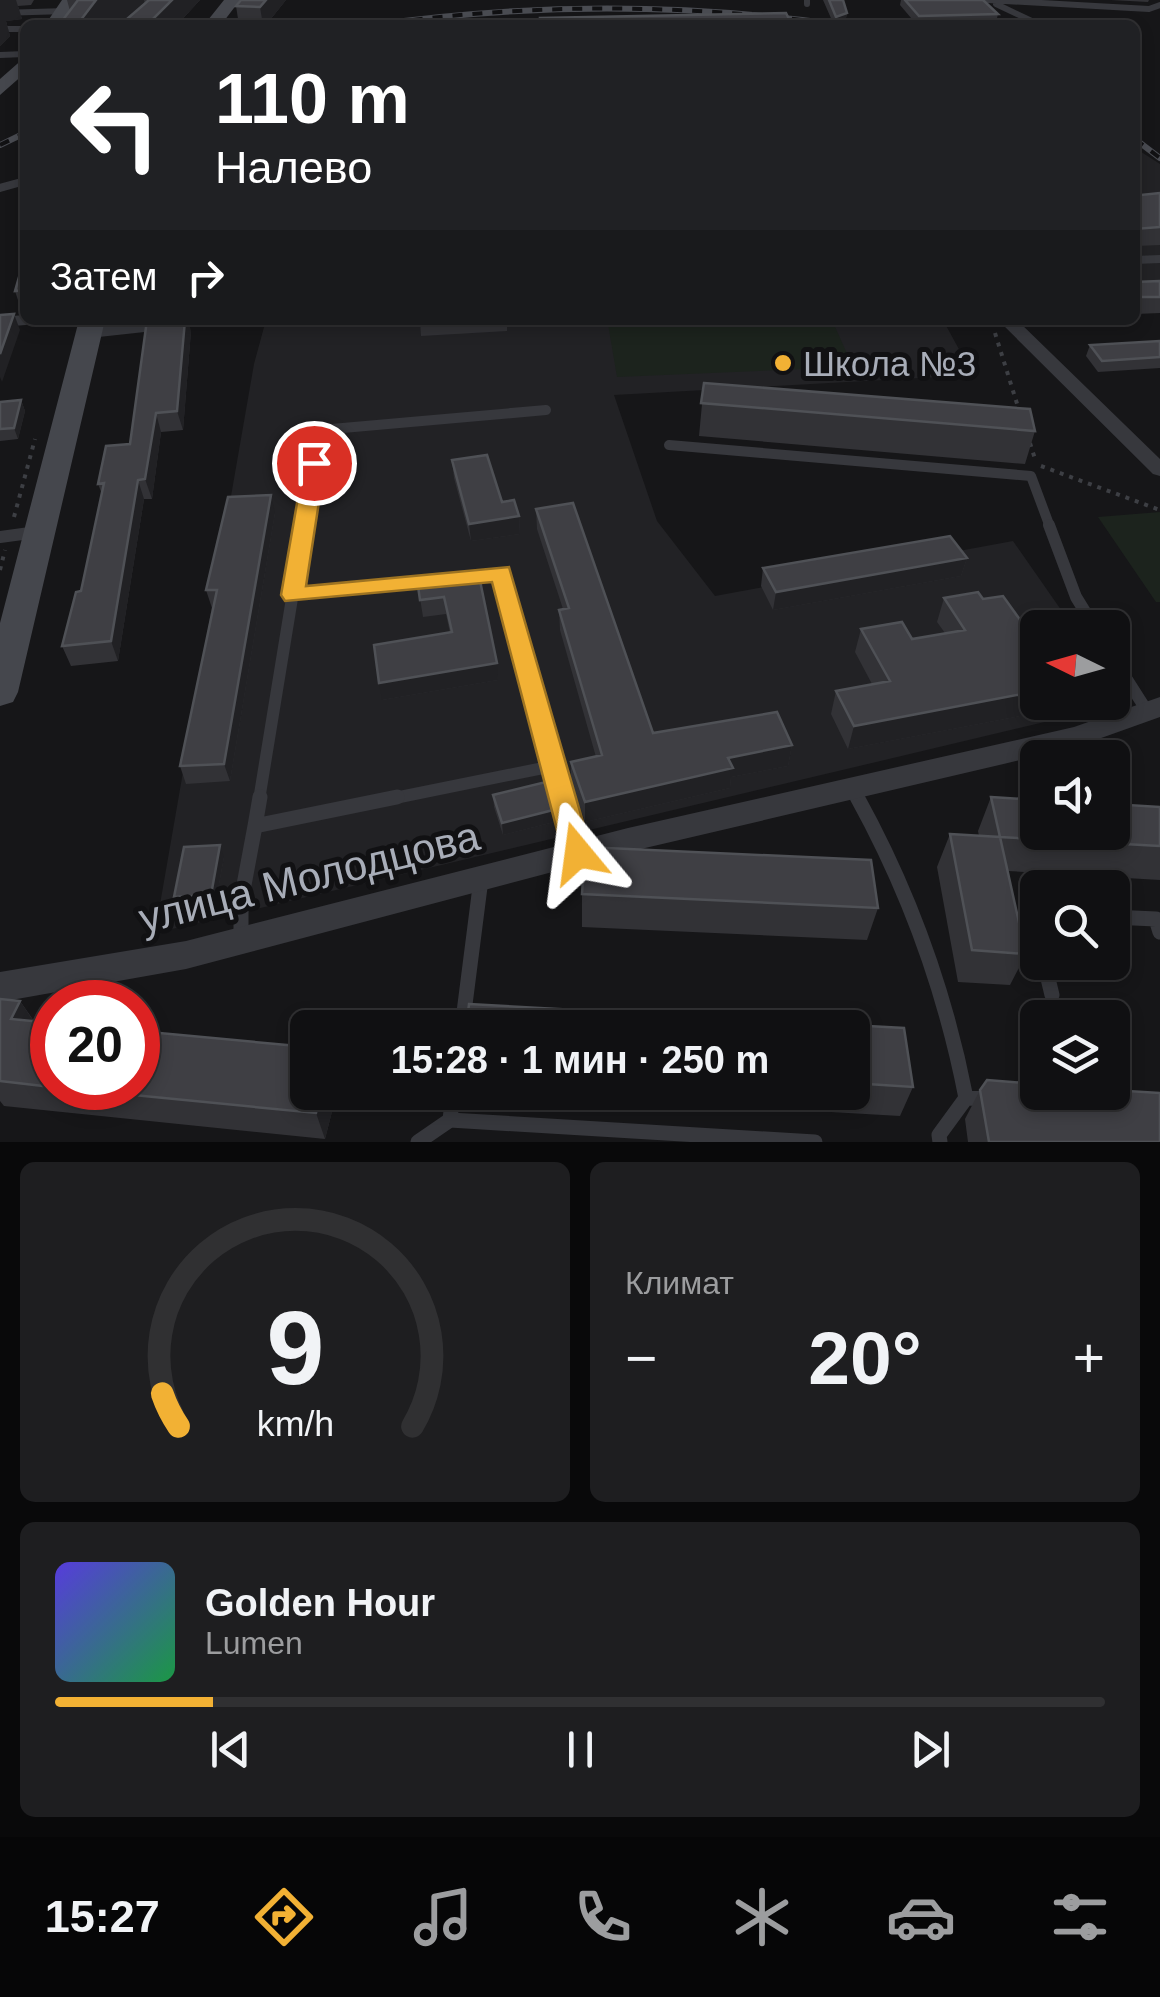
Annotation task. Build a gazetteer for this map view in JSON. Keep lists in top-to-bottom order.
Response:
{
  "streets": {
    "street": ["улица Молодцова"]
  },
  "places": ["Школа №3"],
  "north": "left",
  "page": {
    "turn": ["110 m", "Налево"],
    "then": "Затем",
    "limit": "20",
    "trip": "15:28 · 1 мин · 250 m",
    "tile": "Климат",
    "heat": ["−", "20°", "+"],
    "song": ["Golden Hour", "Lumen"],
    "tabs": "15:27",
    "gauge": ["9", "km/h"]
  }
}
